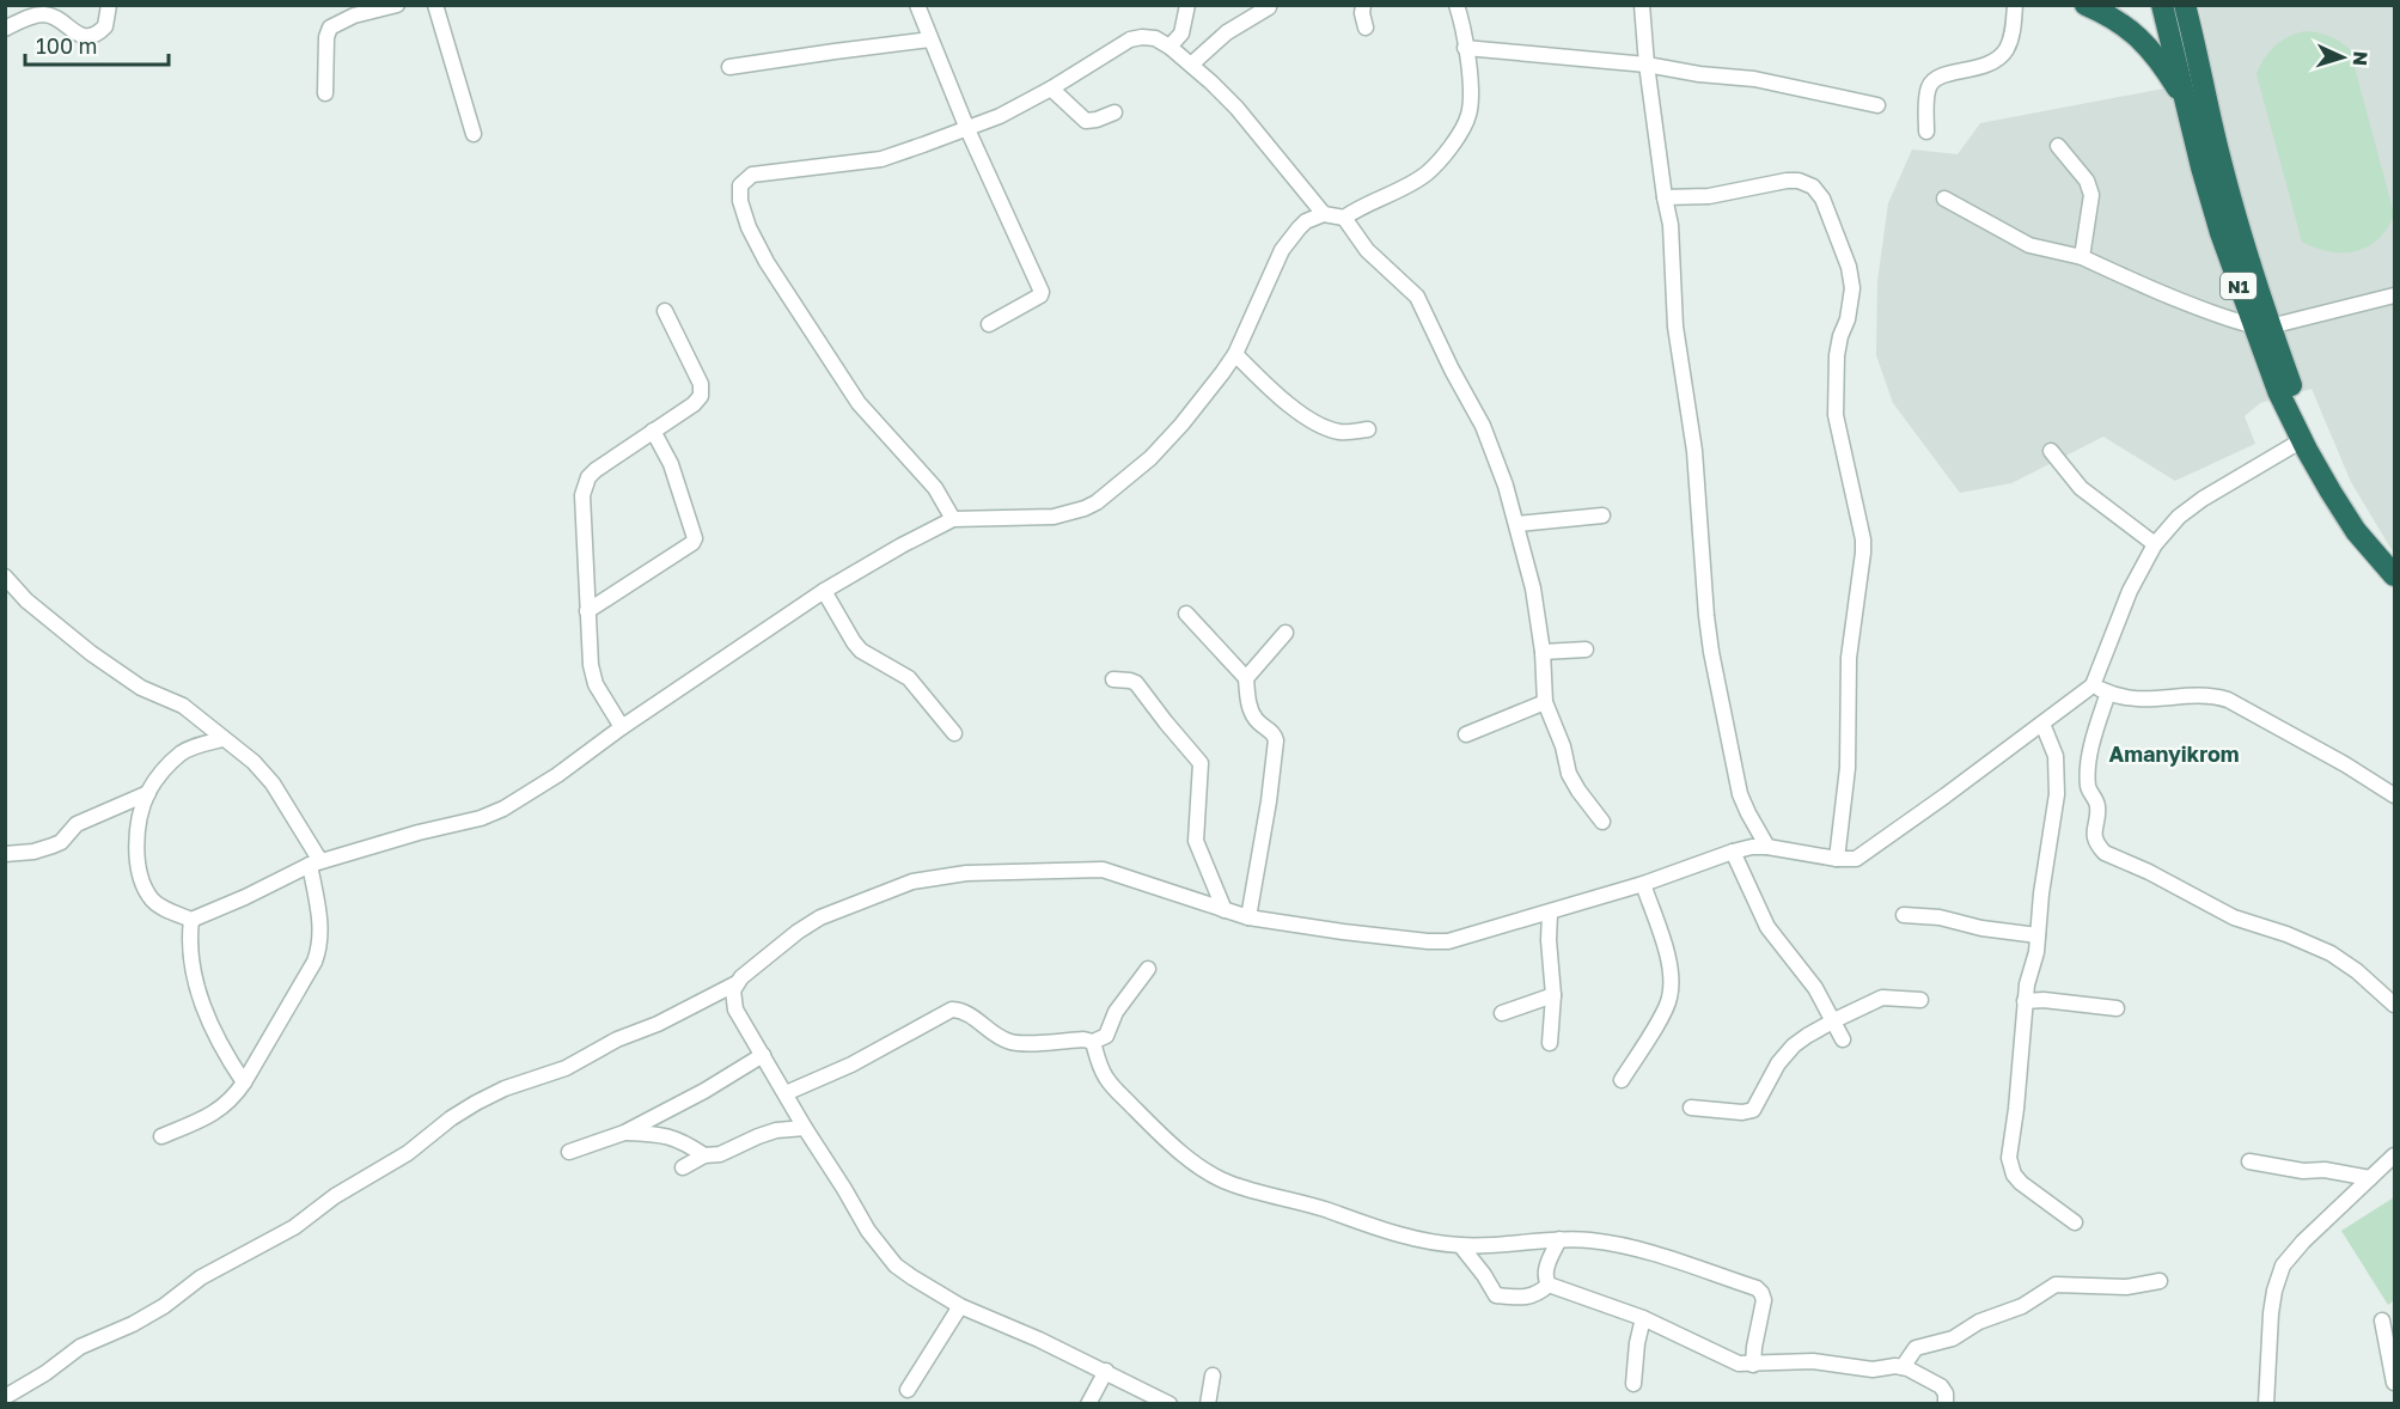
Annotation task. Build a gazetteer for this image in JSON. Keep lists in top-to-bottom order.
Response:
{
  "streets": {
    "highway": ["N1"]
  },
  "districts": ["Amanyikrom"],
  "scale_bar": "100 m",
  "north": "right"
}
